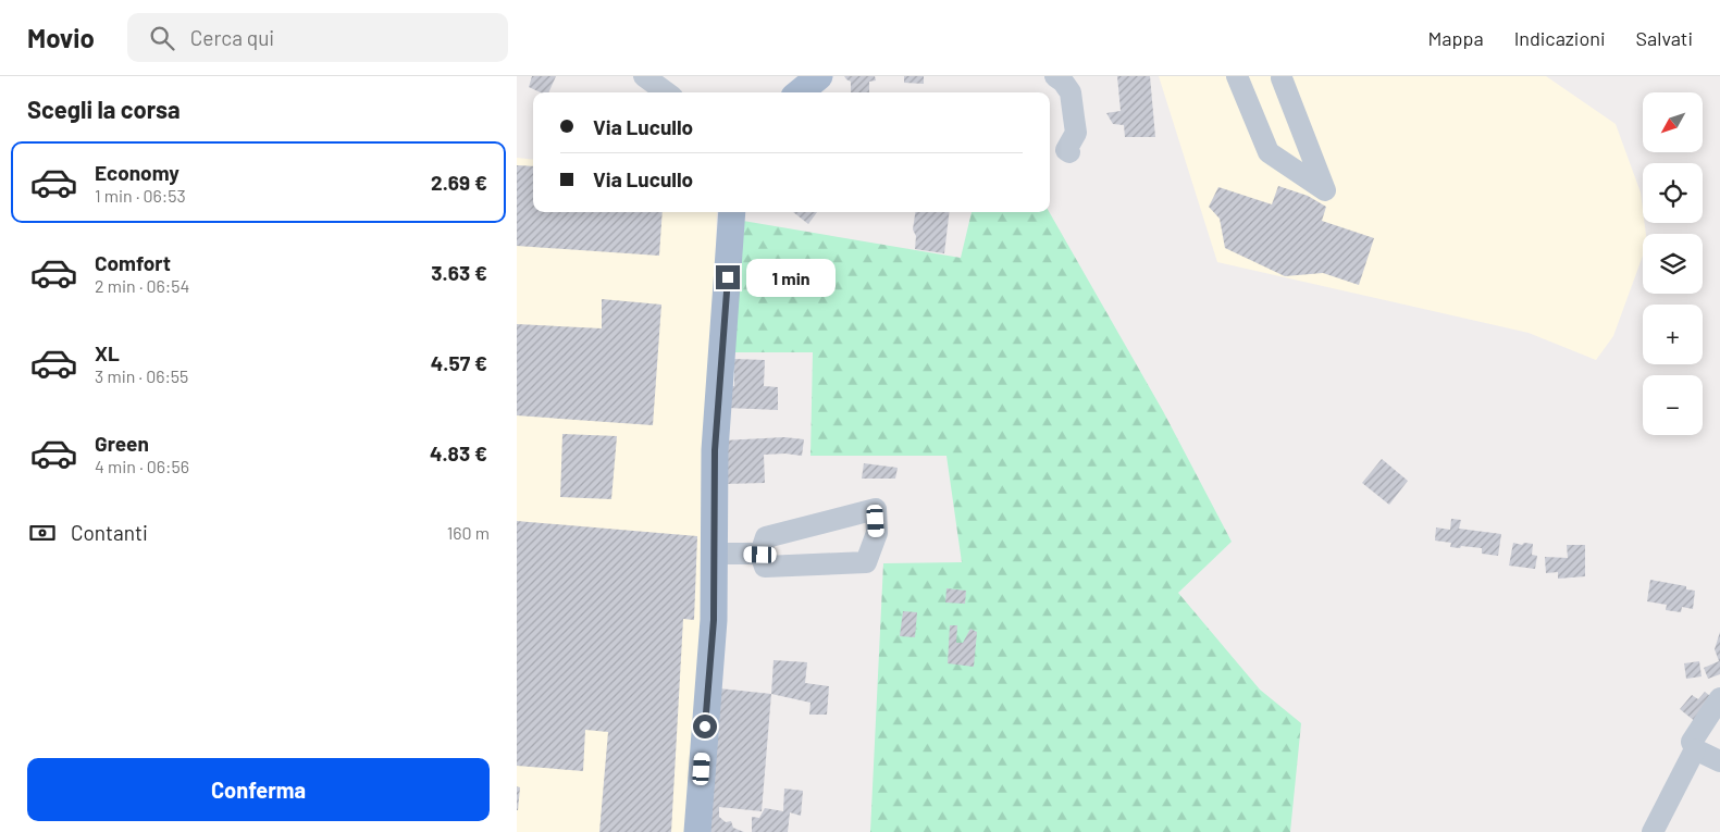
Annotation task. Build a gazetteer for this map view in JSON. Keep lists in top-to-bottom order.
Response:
{
  "north": "bottom left",
  "page": {
    "header": "Movio",
    "search": "Cerca qui",
    "nav": ["Mappa", "Indicazioni", "Salvati"],
    "heading": "Scegli la corsa",
    "map_buttons": ["+", "−"],
    "banner": ["Via Lucullo", "Via Lucullo"],
    "list": [
      {
        "name": "Economy",
        "note": "1 min · 06:53",
        "value": "2.69 €"
      },
      {
        "name": "Comfort",
        "note": "2 min · 06:54",
        "value": "3.63 €"
      },
      {
        "name": "XL",
        "note": "3 min · 06:55",
        "value": "4.57 €"
      },
      {
        "name": "Green",
        "note": "4 min · 06:56",
        "value": "4.83 €"
      }
    ],
    "bubble": "1 min",
    "pay": ["Contanti", "160 m"],
    "buttons": "Conferma"
  }
}
